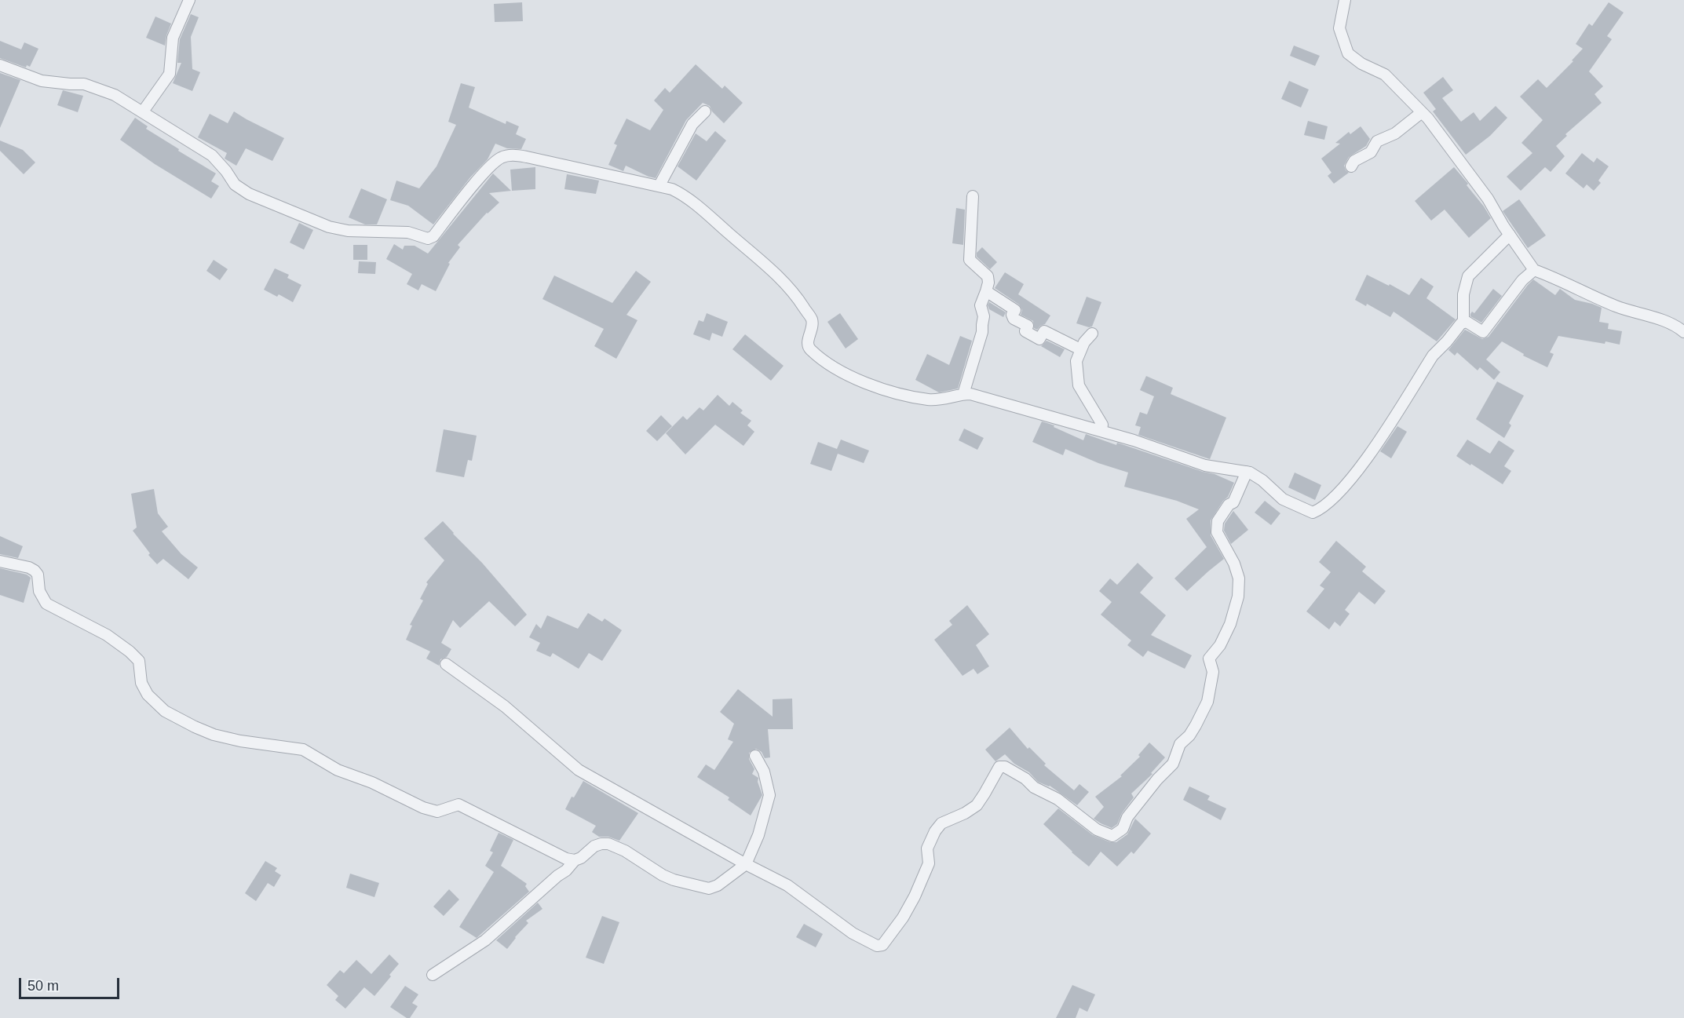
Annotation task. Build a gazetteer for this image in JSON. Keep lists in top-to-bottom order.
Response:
{
  "scale_bar": "50 m"
}
